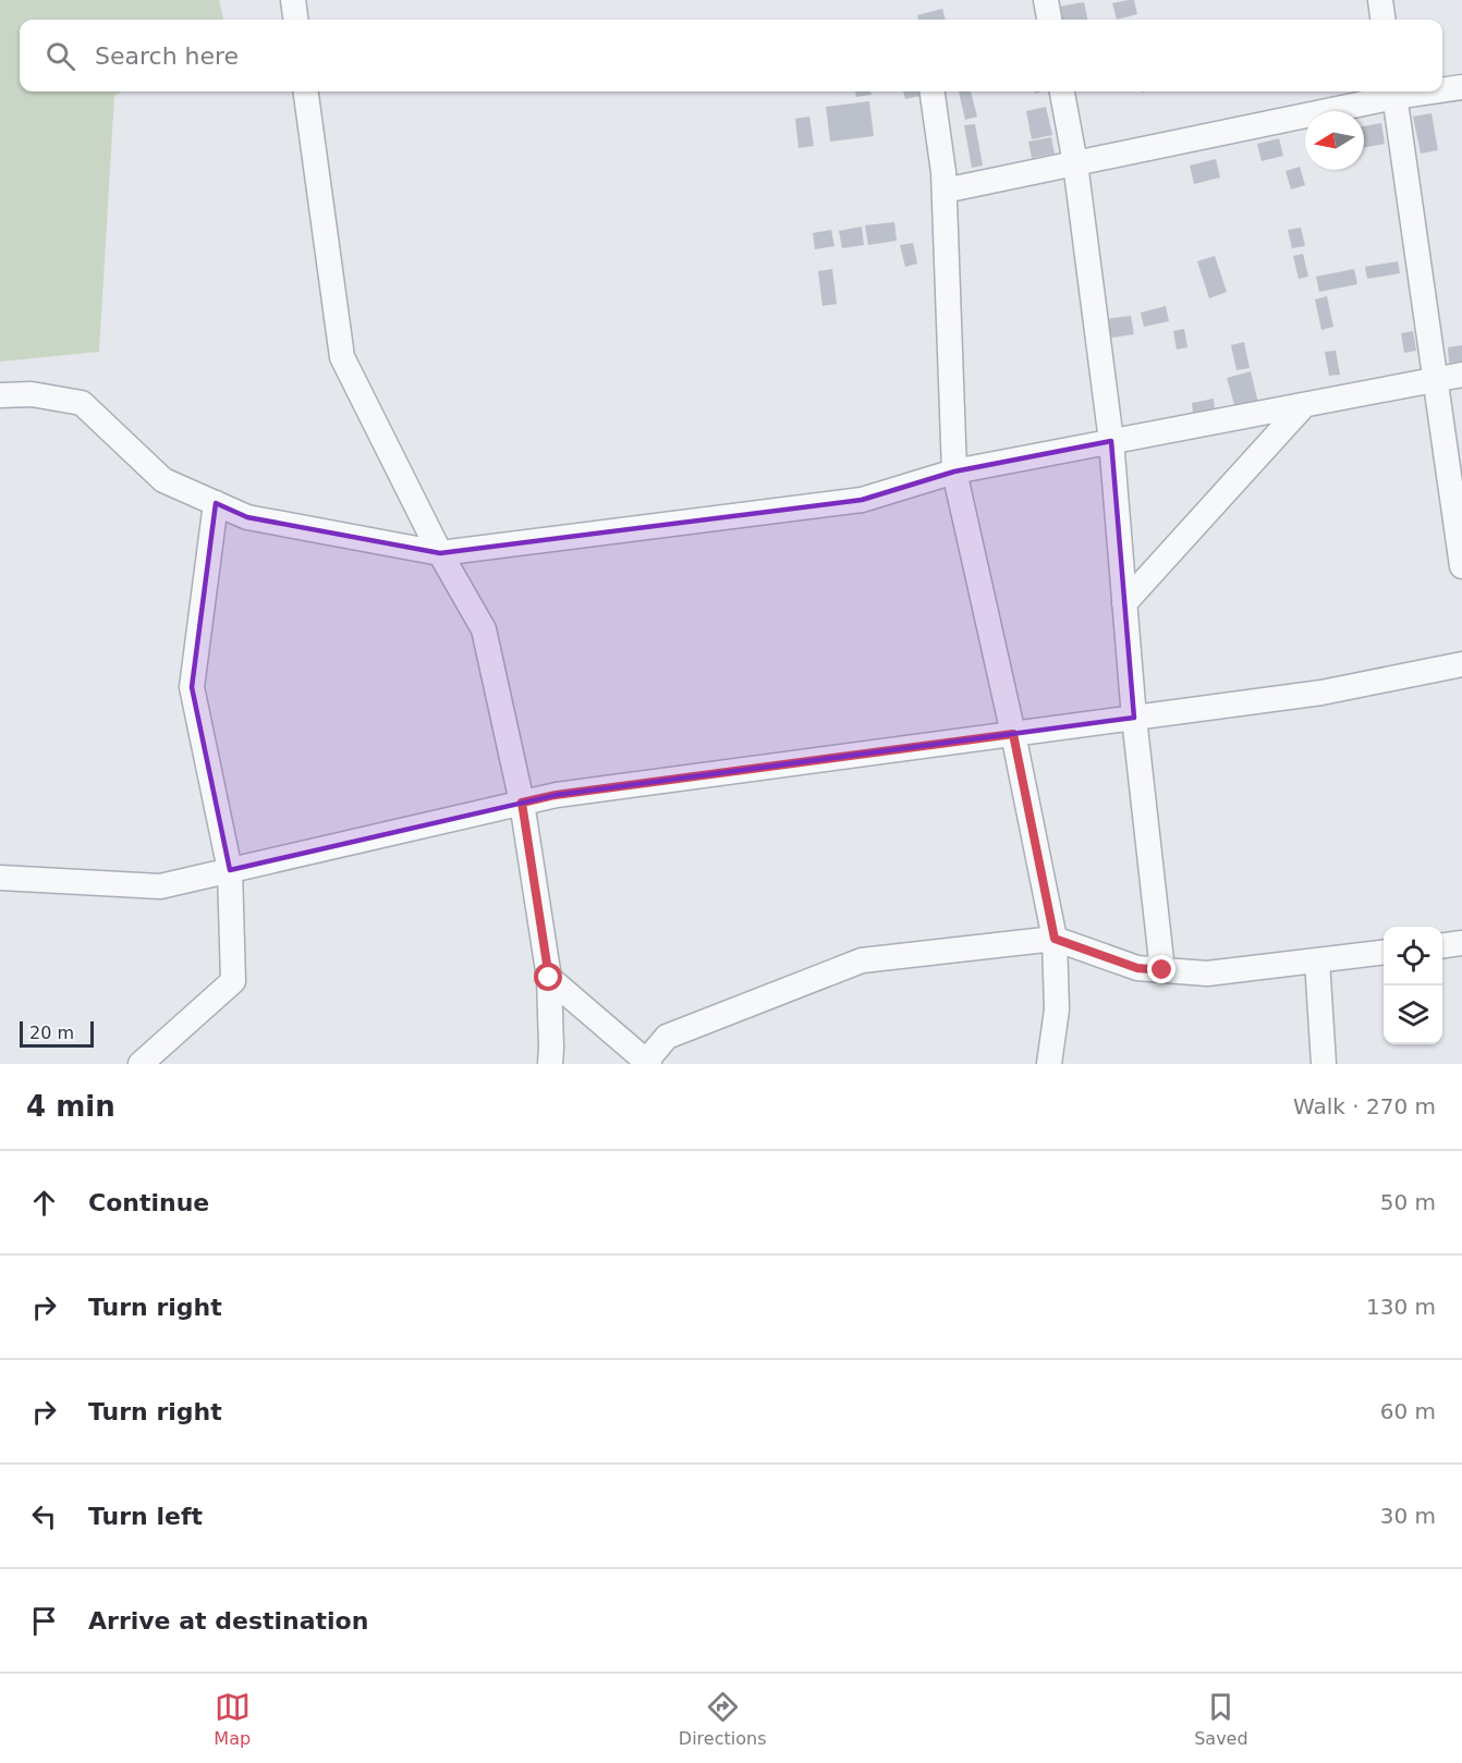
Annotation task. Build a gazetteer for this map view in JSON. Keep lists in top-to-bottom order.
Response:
{
  "scale_bar": "20 m",
  "north": "left",
  "page": {
    "search": "Search here",
    "scale": "20 m",
    "heading": ["4 min", "Walk · 270 m"],
    "list": [
      ["Continue", "50 m"],
      ["Turn right", "130 m"],
      ["Turn right", "60 m"],
      ["Turn left", "30 m"],
      "Arrive at destination"
    ],
    "nav": ["Map", "Directions", "Saved"]
  }
}
